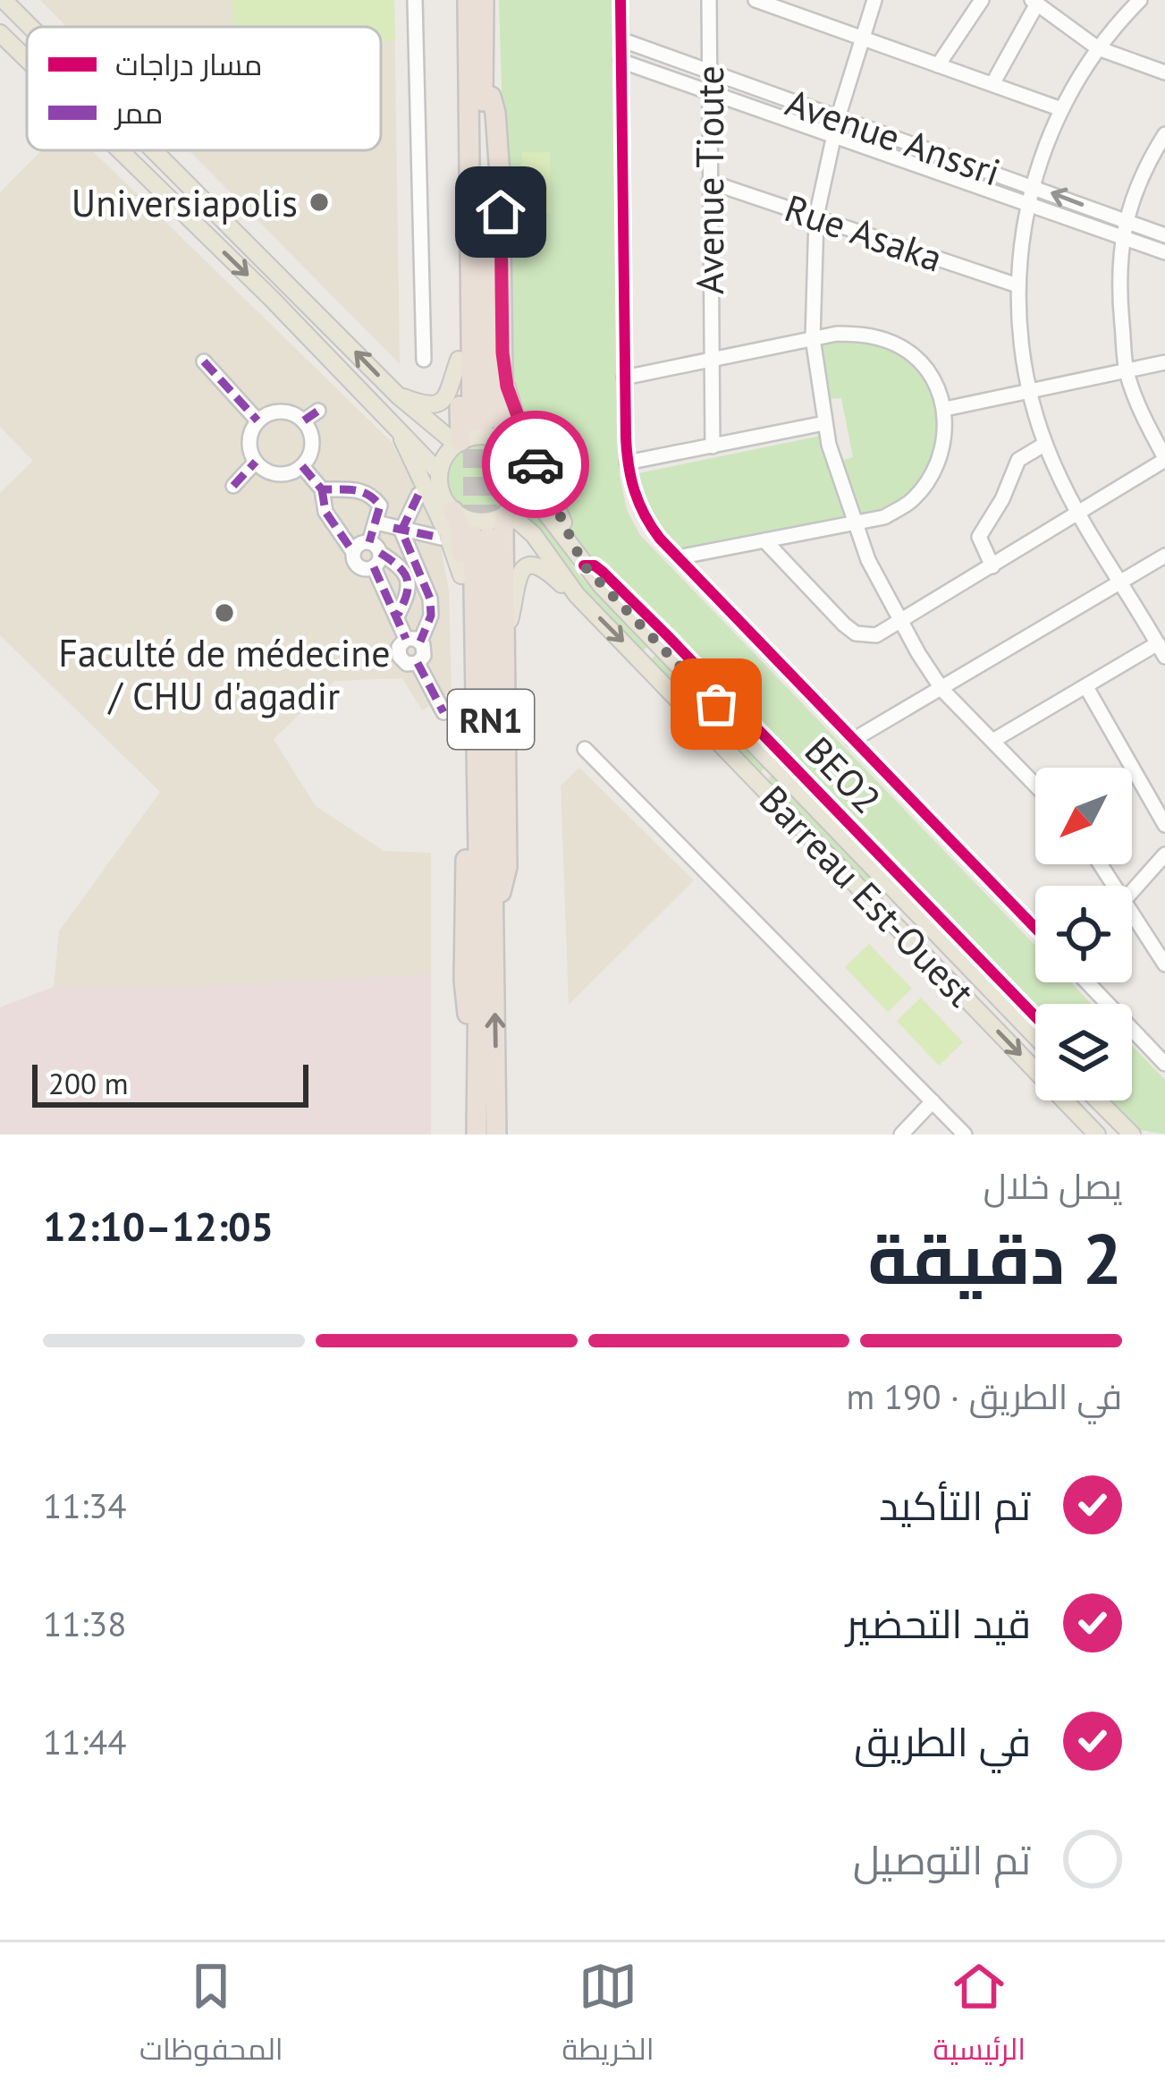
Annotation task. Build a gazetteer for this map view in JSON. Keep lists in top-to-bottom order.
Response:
{
  "streets": {
    "highway": ["RN1"],
    "main road": ["Barreau Est-Ouest"],
    "street": ["Avenue Anssri", "Avenue Tioute", "Rue Asaka"],
    "cycle path": ["BEO2"]
  },
  "crossings": [
    ["Avenue Anssri", "Avenue Tioute"],
    ["Avenue Tioute", "Rue Asaka"]
  ],
  "places": ["Universiapolis", "Faculté de médecine / CHU d'agadir"],
  "legend": ["مسار دراجات", "ممر"],
  "scale_bar": "200 m",
  "north": "bottom left",
  "page": {
    "scale": "200 m",
    "heading": ["2 دقيقة", "يصل خلال", "12:05–12:10"],
    "bar": "في الطريق · 190 m",
    "list": [
      ["تم التأكيد", "11:34"],
      ["قيد التحضير", "11:38"],
      ["في الطريق", "11:44"],
      "تم التوصيل"
    ],
    "tabs": ["الرئيسية", "الخريطة", "المحفوظات"]
  }
}
